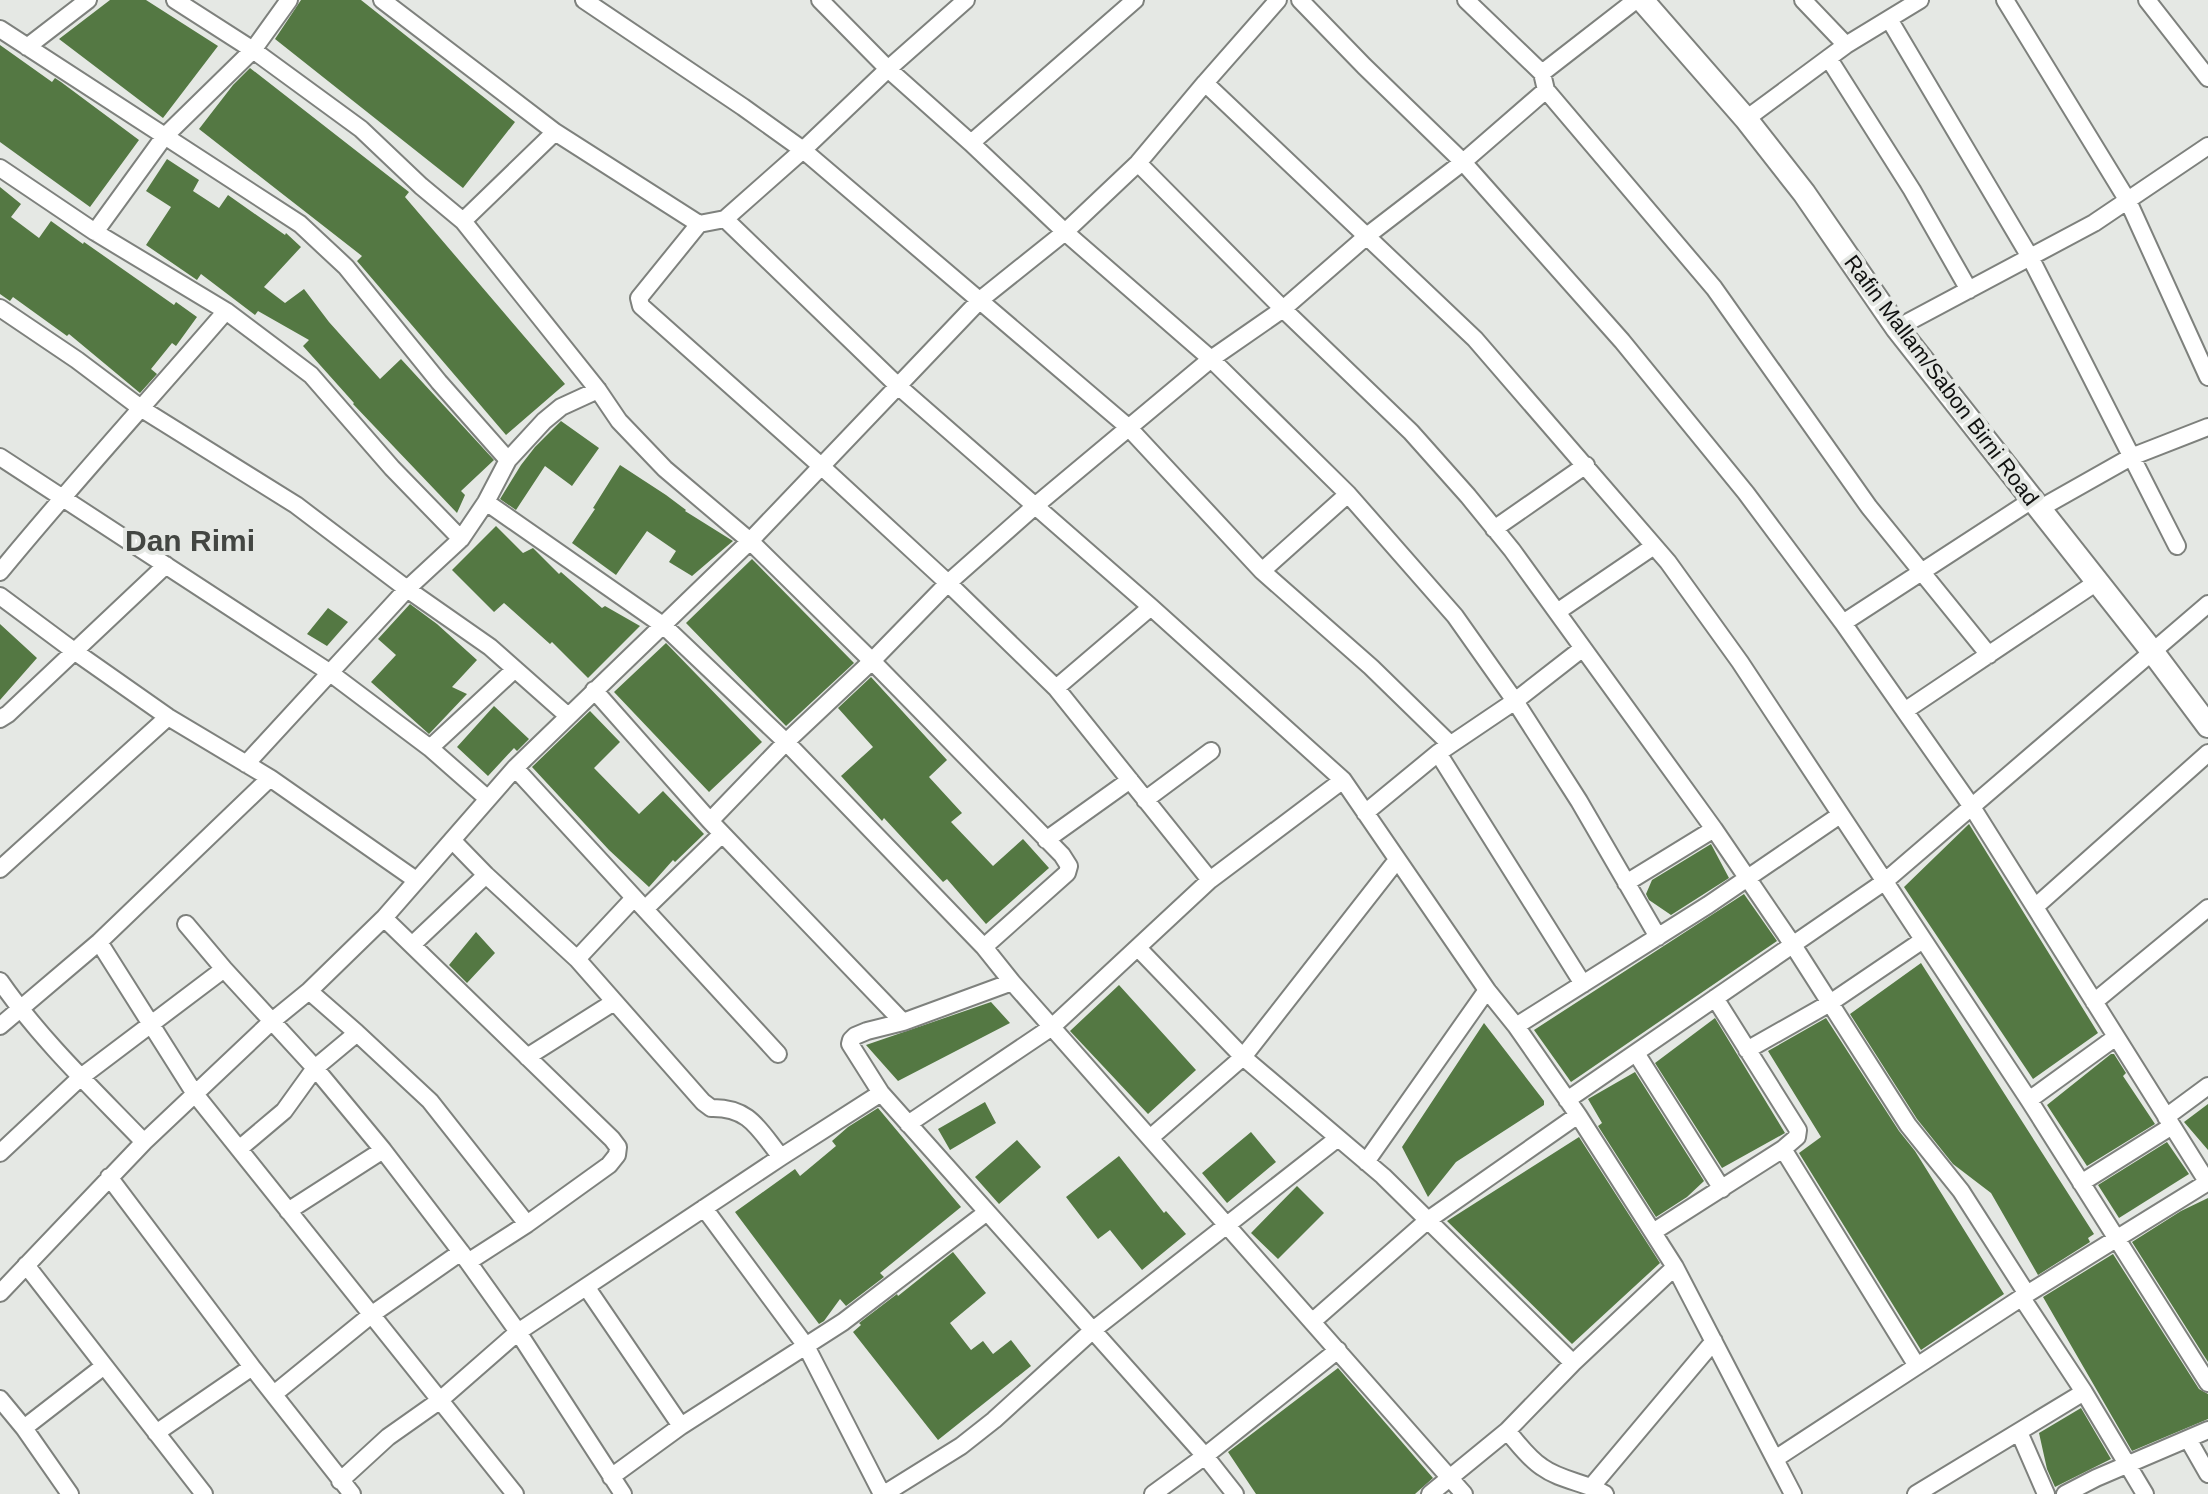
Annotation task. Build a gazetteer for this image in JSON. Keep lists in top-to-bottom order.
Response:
{
  "streets": {
    "street": ["Rafin Mallam/Sabon Birni Road"]
  },
  "districts": ["Dan Rimi"]
}
